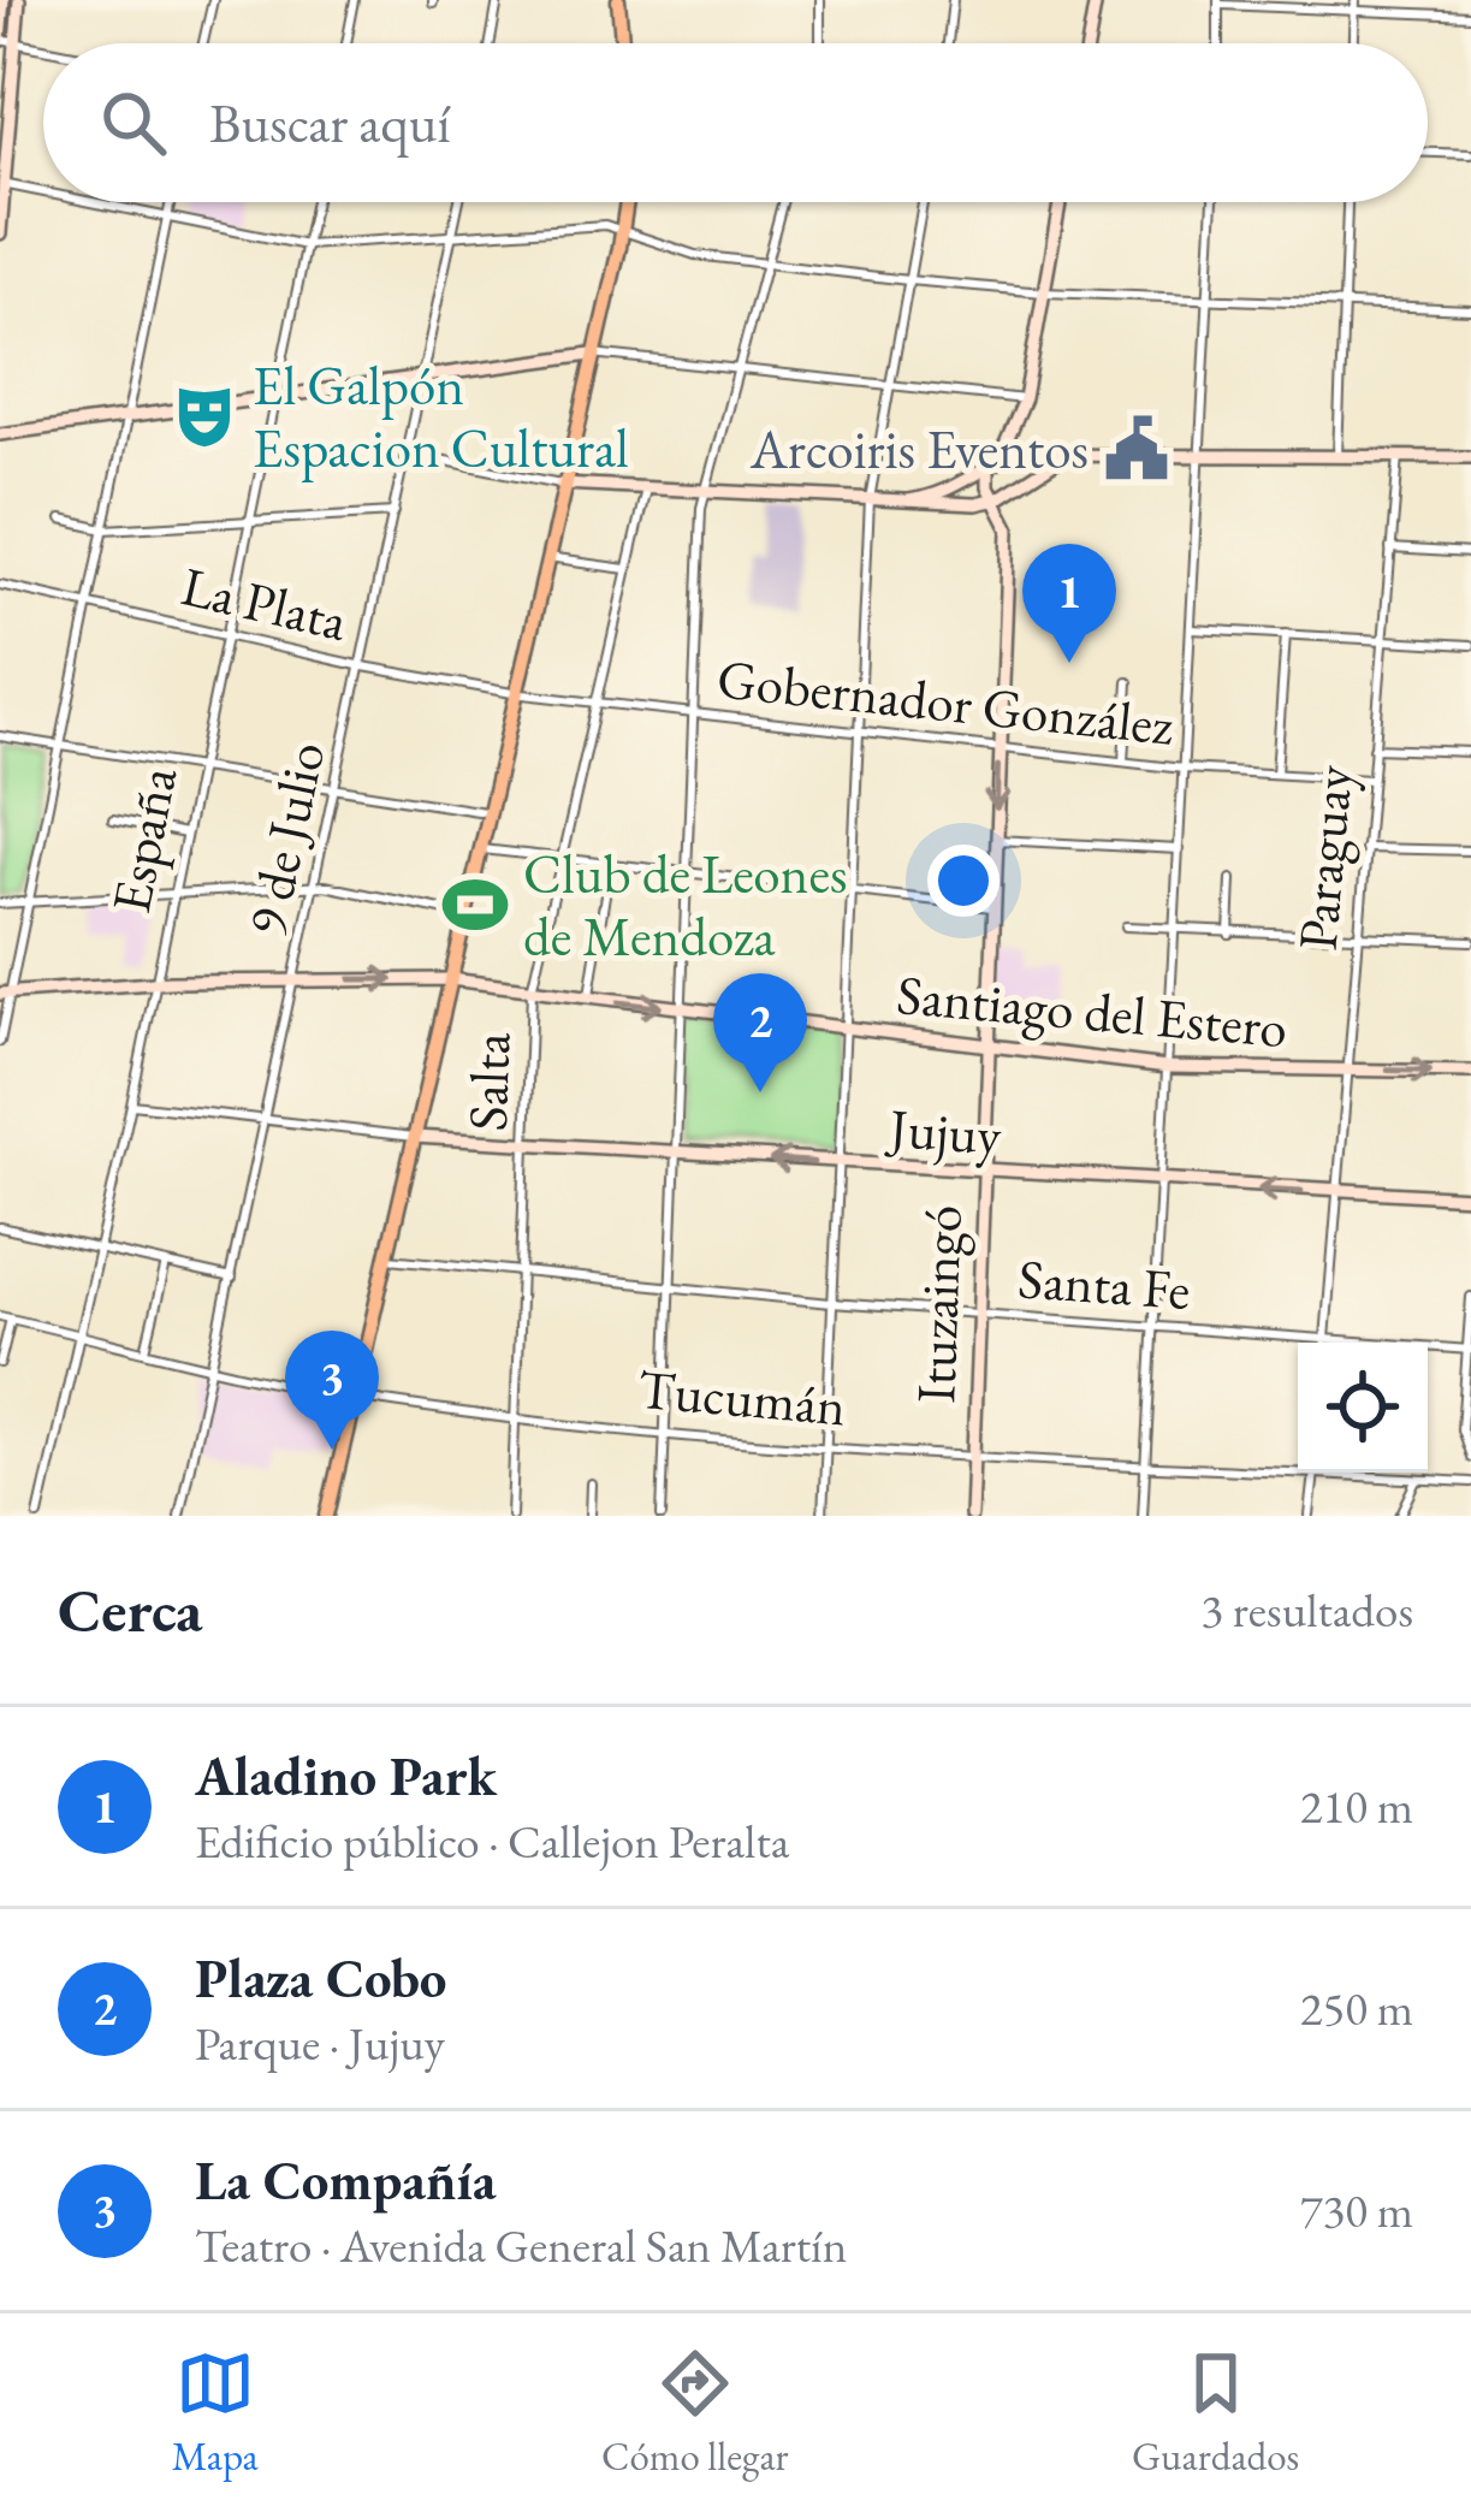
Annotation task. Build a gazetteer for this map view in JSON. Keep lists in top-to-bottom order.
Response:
{
  "streets": {
    "street": [
      "La Plata",
      "Gobernador González",
      "9 de Julio",
      "España",
      "Paraguay",
      "Santiago del Estero",
      "Salta",
      "Jujuy",
      "Santa Fe",
      "Ituzaingó",
      "Tucumán"
    ]
  },
  "crossings": [
    ["La Plata", "Gobernador González"],
    ["La Plata", "9 de Julio"],
    ["La Plata", "España"],
    ["Gobernador González", "Paraguay"],
    ["Gobernador González", "Salta"],
    ["Gobernador González", "Ituzaingó"],
    ["9 de Julio", "Santiago del Estero"],
    ["9 de Julio", "Tucumán"],
    ["España", "Santiago del Estero"],
    ["España", "Tucumán"],
    ["Paraguay", "Santiago del Estero"],
    ["Paraguay", "Jujuy"],
    ["Paraguay", "Santa Fe"],
    ["Santiago del Estero", "Salta"],
    ["Santiago del Estero", "Ituzaingó"],
    ["Salta", "Jujuy"],
    ["Salta", "Santa Fe"],
    ["Salta", "Tucumán"],
    ["Jujuy", "Ituzaingó"],
    ["Santa Fe", "Ituzaingó"],
    ["Ituzaingó", "Tucumán"]
  ],
  "places": {
    "theatre": ["El Galpón Espacion Cultural"],
    "public building": ["Arcoiris Eventos"],
    "sports": ["Club de Leones de Mendoza"]
  },
  "page": {
    "search": "Buscar aquí",
    "pins": ["1", "2", "3"],
    "heading": ["Cerca", "3 resultados"],
    "list": [
      {
        "mark": "1",
        "name": "Aladino Park",
        "note": "Edificio público · Callejon Peralta",
        "value": "210 m"
      },
      {
        "mark": "2",
        "name": "Plaza Cobo",
        "note": "Parque · Jujuy",
        "value": "250 m"
      },
      {
        "mark": "3",
        "name": "La Compañía",
        "note": "Teatro · Avenida General San Martín",
        "value": "730 m"
      }
    ],
    "nav": ["Mapa", "Cómo llegar", "Guardados"]
  }
}
